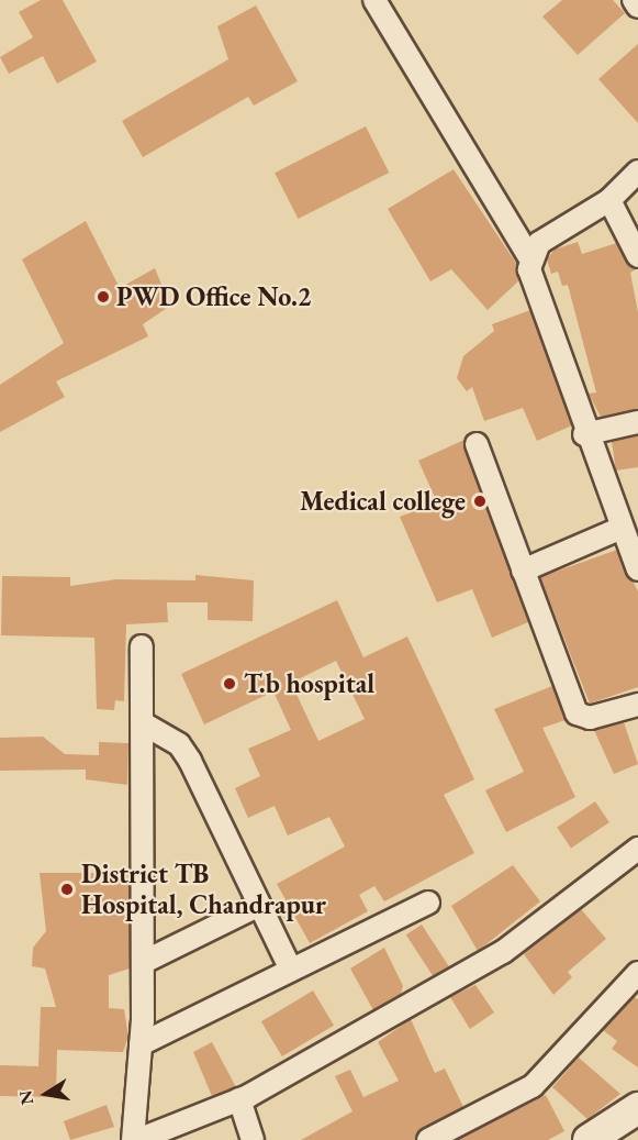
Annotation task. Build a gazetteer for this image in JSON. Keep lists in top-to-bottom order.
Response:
{
  "places": [
    "PWD Office No.2",
    "Medical college",
    "T.b hospital",
    "District TB Hospital, Chandrapur"
  ],
  "north": "left"
}
